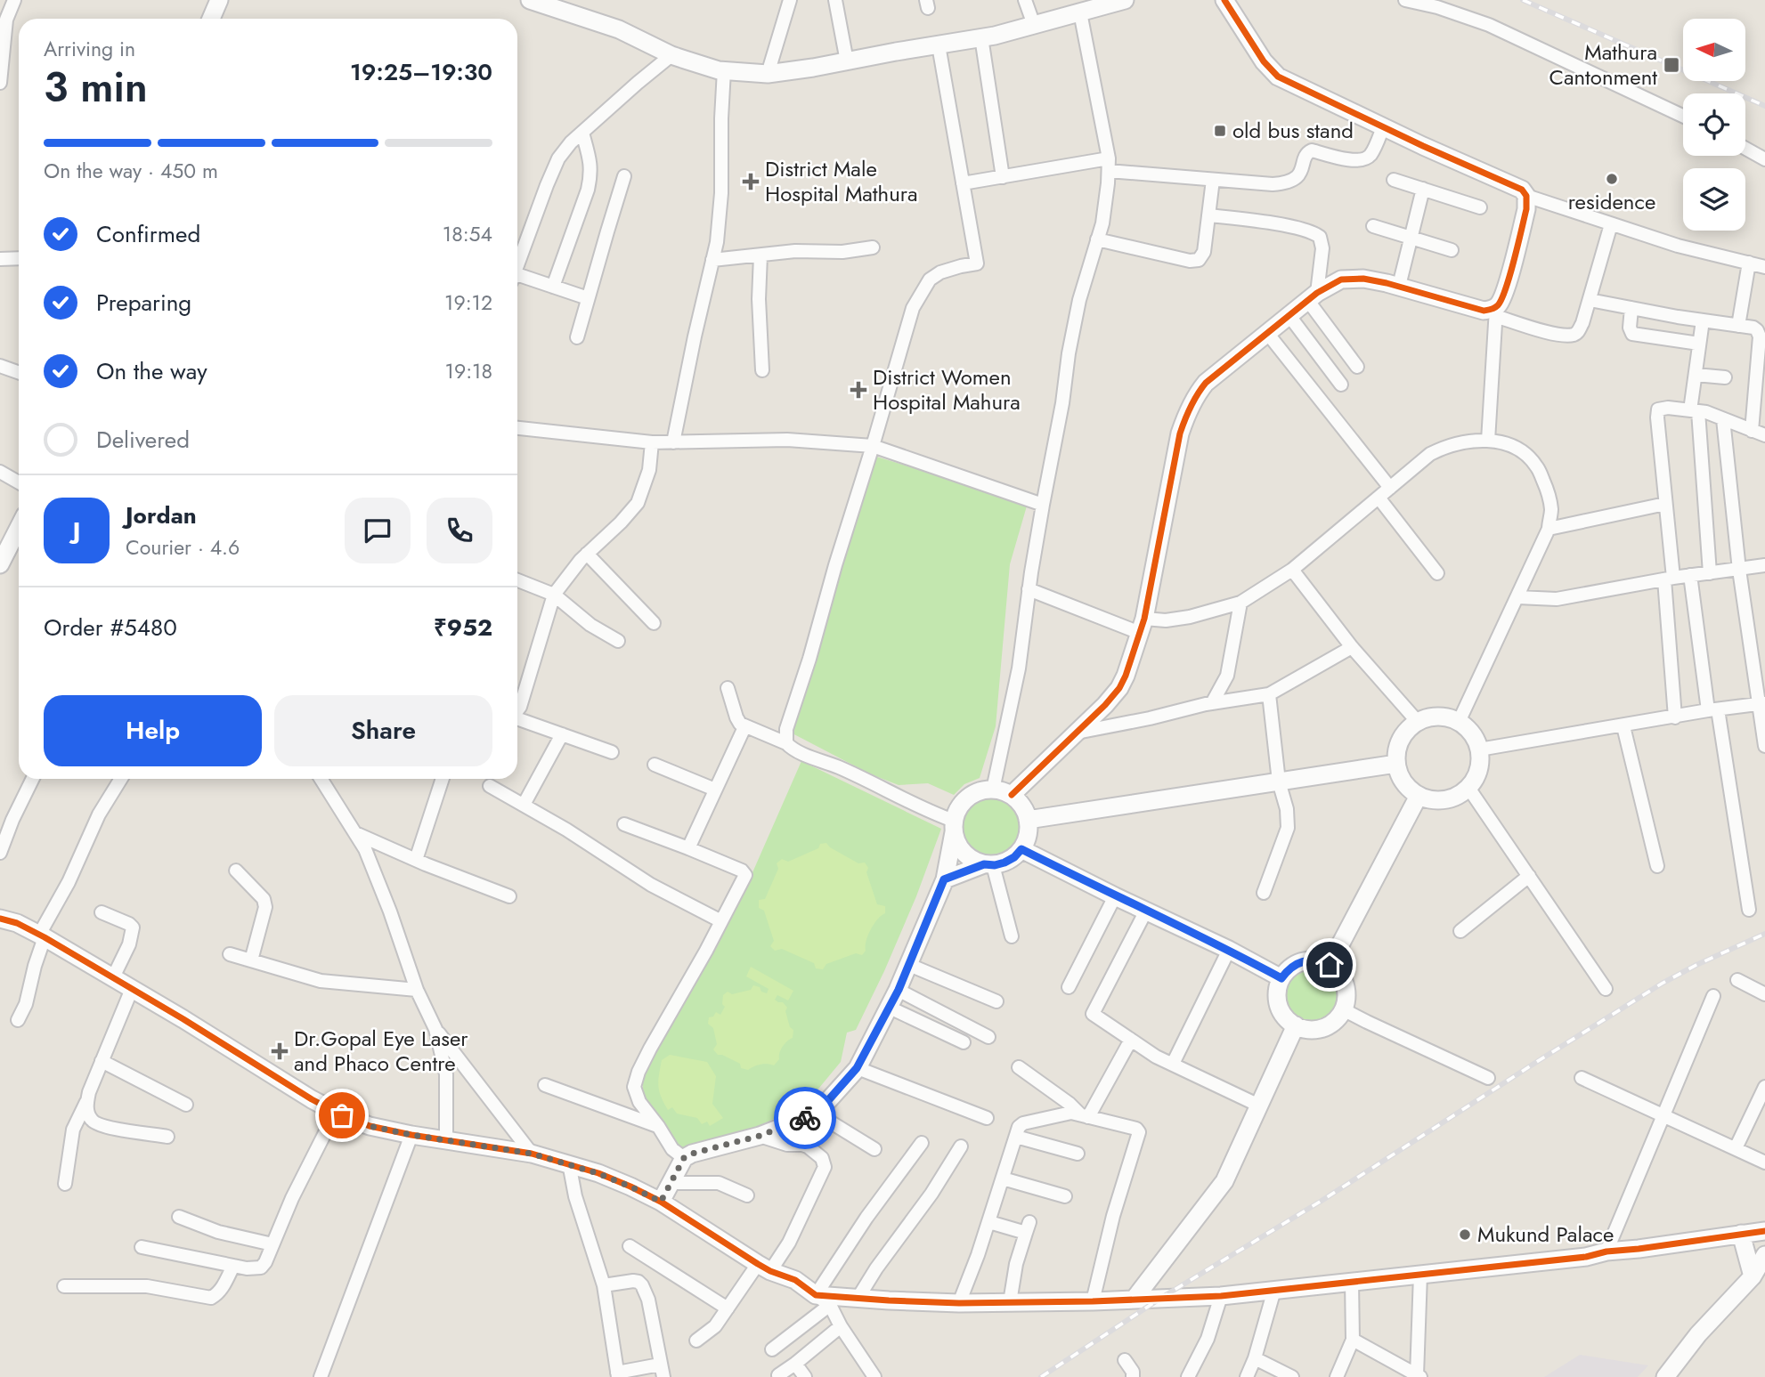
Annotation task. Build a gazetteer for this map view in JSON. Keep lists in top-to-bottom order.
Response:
{
  "places": {
    "transit": ["Mathura Cantonment", "old bus stand"],
    "other": ["residence", "Mukund Palace"],
    "health": ["District Male Hospital Mathura", "District Women Hospital Mahura", "Dr.Gopal Eye Laser and Phaco Centre"]
  },
  "north": "left",
  "page": {
    "heading": ["3 min", "Arriving in", "19:25–19:30"],
    "panel": [
      "Jordan",
      "Courier · 4.6",
      "Order #5480",
      "₹952"
    ],
    "bar": "On the way · 450 m",
    "list": [
      ["Confirmed", "18:54"],
      ["Preparing", "19:12"],
      ["On the way", "19:18"],
      "Delivered"
    ],
    "round": "J",
    "buttons": ["Help", "Share"]
  }
}
